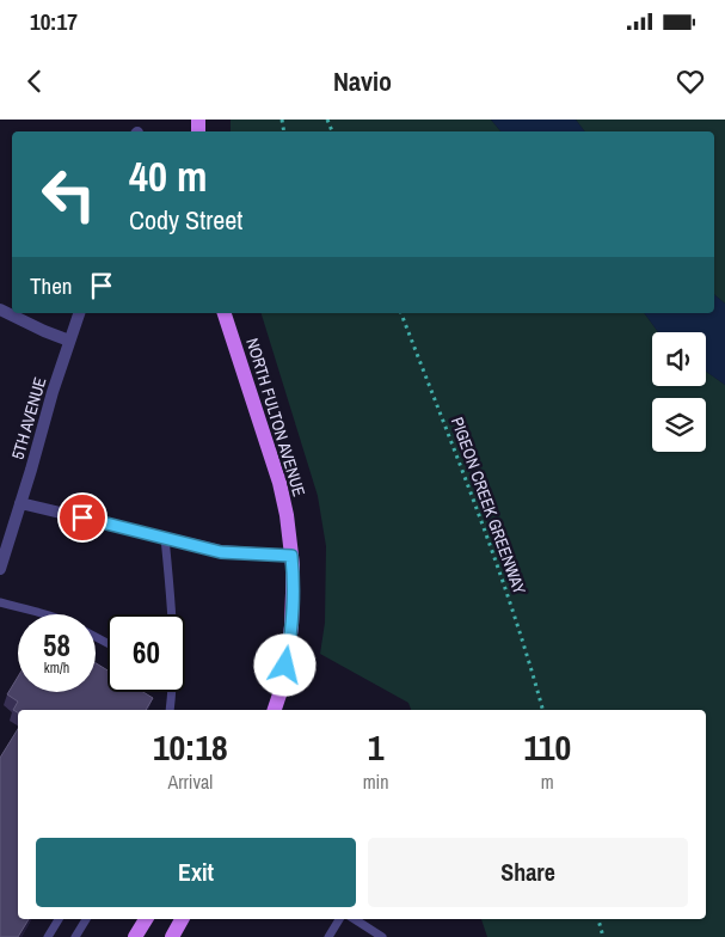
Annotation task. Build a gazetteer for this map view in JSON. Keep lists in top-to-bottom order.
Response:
{
  "streets": {
    "main road": ["NORTH FULTON AVENUE"],
    "street": ["5TH AVENUE"],
    "path": ["PIGEON CREEK GREENWAY"]
  },
  "page": {
    "status": "10:17",
    "header": "Navio",
    "turn": ["40 m", "Cody Street"],
    "then": "Then",
    "speed": "58 km/h",
    "limit": "60",
    "eta": [
      "10:18",
      "Arrival",
      "1",
      "min",
      "110",
      "m"
    ],
    "buttons": ["Exit", "Share"]
  }
}
